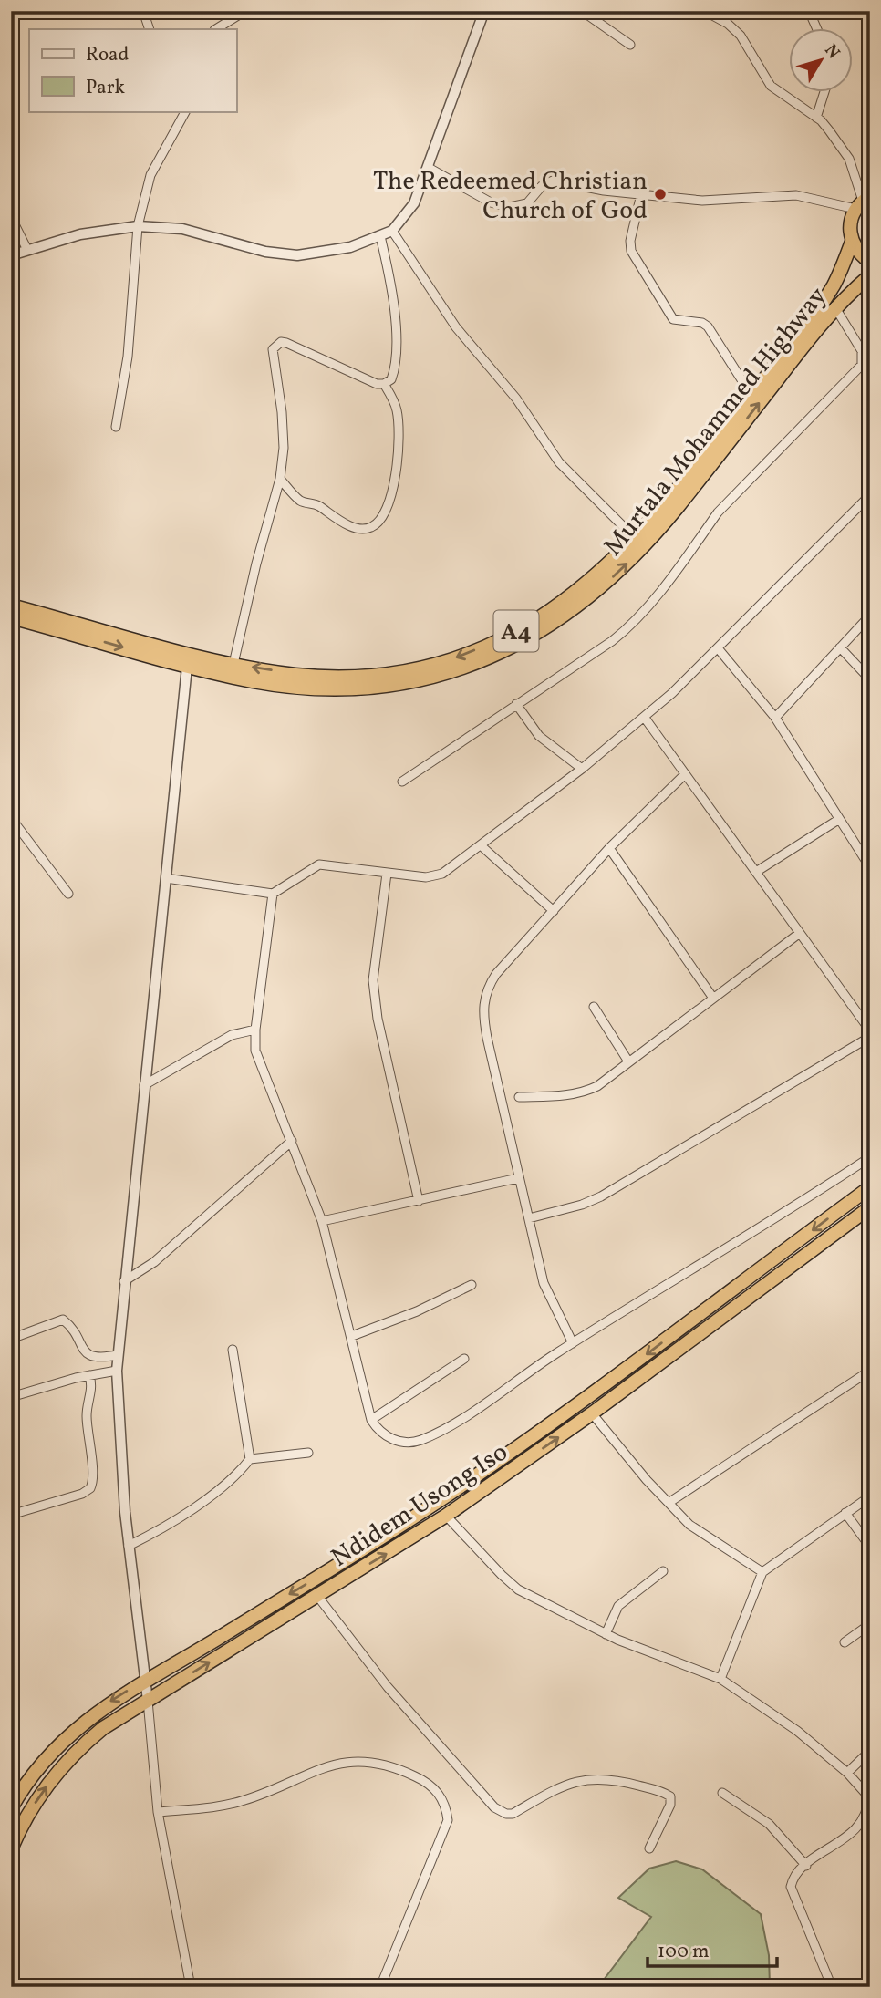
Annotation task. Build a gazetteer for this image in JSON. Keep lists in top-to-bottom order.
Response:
{
  "streets": {
    "highway": ["Murtala Mohammed Highway", "A4", "Ndidem Usong Iso"]
  },
  "crossings": [
    ["Murtala Mohammed Highway", "A4"]
  ],
  "places": ["The Redeemed Christian Church of God"],
  "legend": ["Road", "Park"],
  "scale_bar": "100 m",
  "north": "top right"
}
